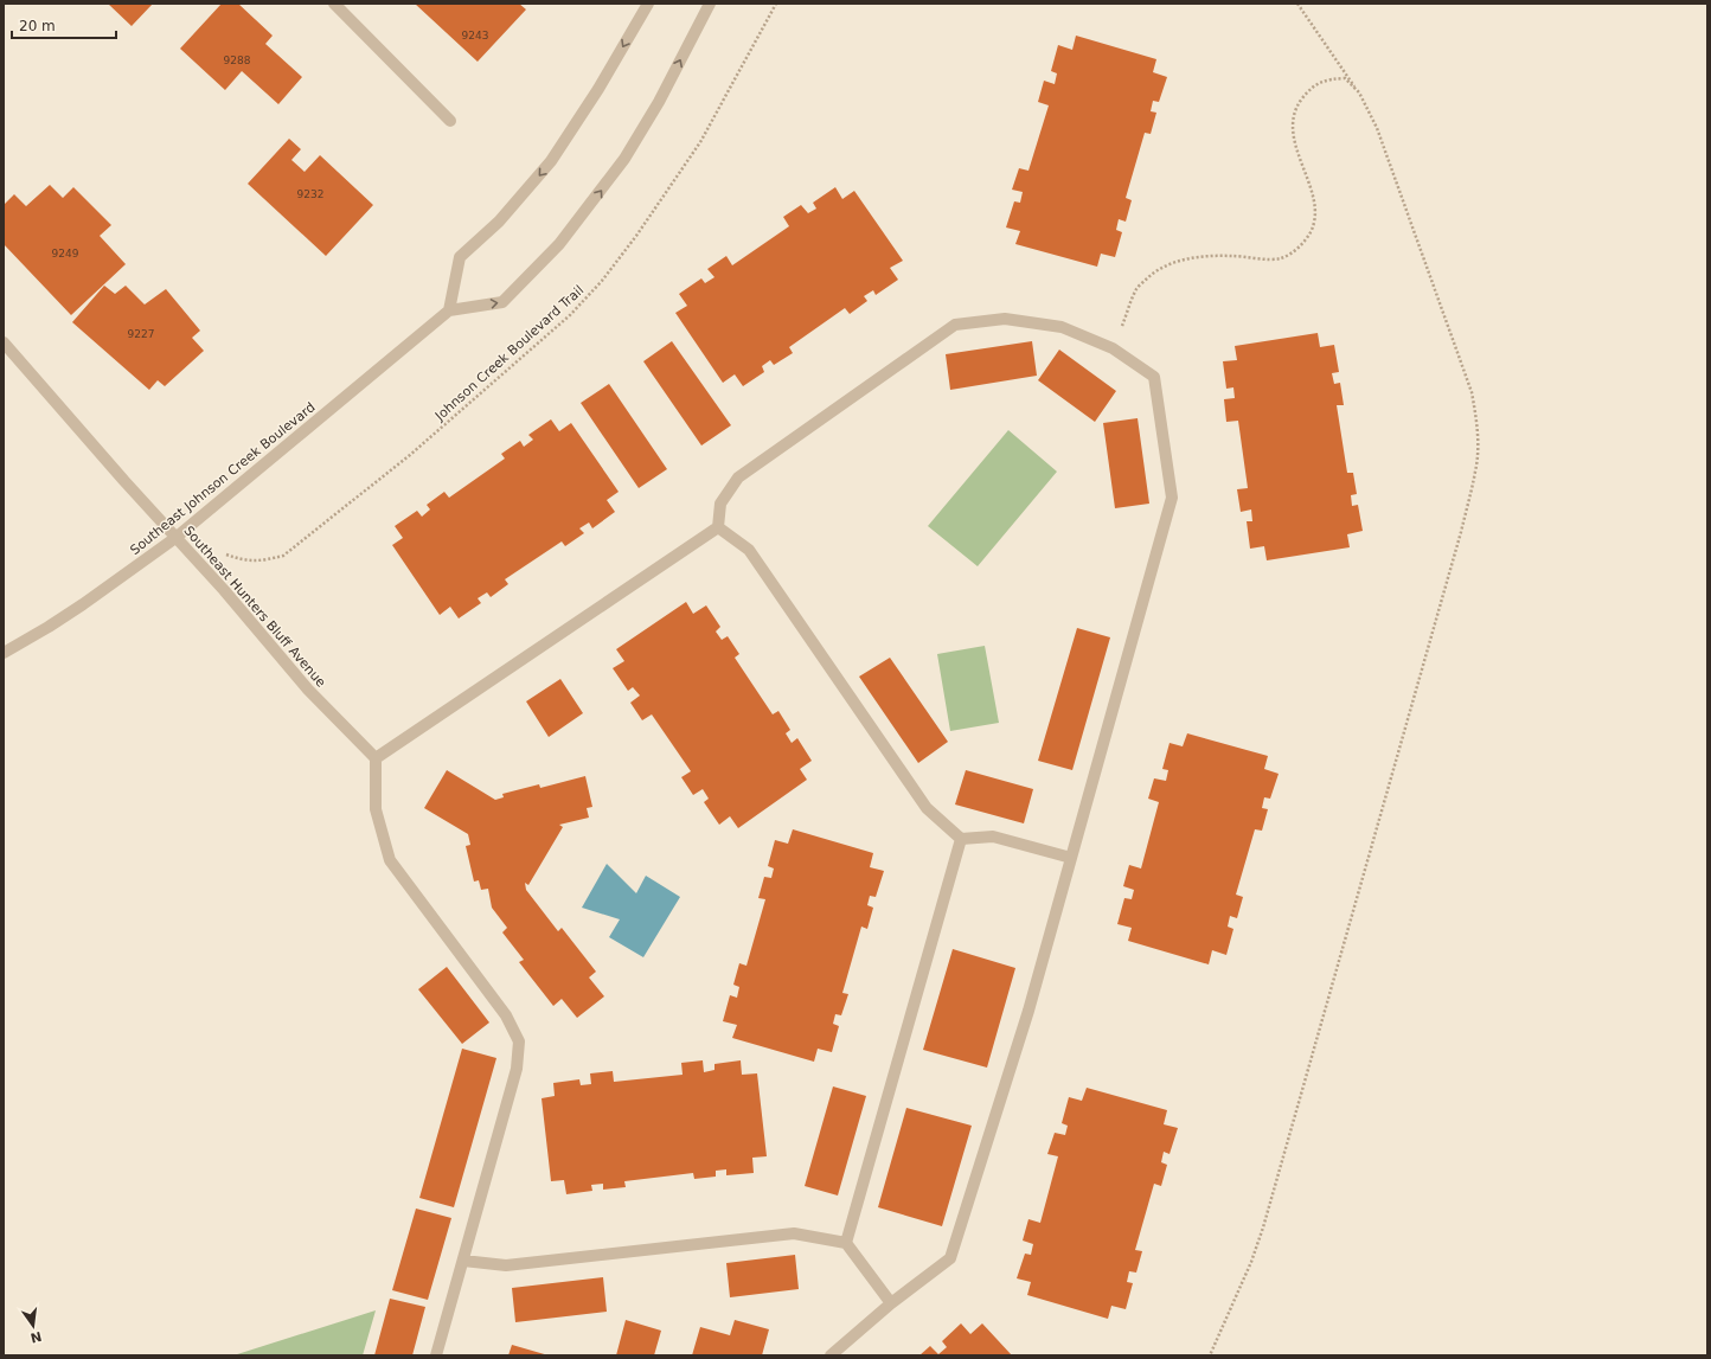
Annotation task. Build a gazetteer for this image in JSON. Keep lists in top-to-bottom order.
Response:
{
  "streets": {
    "street": ["Southeast Johnson Creek Boulevard", "Southeast Hunters Bluff Avenue"],
    "path": ["Johnson Creek Boulevard Trail"]
  },
  "crossings": [
    ["Southeast Johnson Creek Boulevard", "Southeast Hunters Bluff Avenue"]
  ],
  "house_numbers": [
    "9243",
    "9288",
    "9232",
    "9249",
    "9227"
  ],
  "scale_bar": "20 m",
  "north": "bottom"
}
